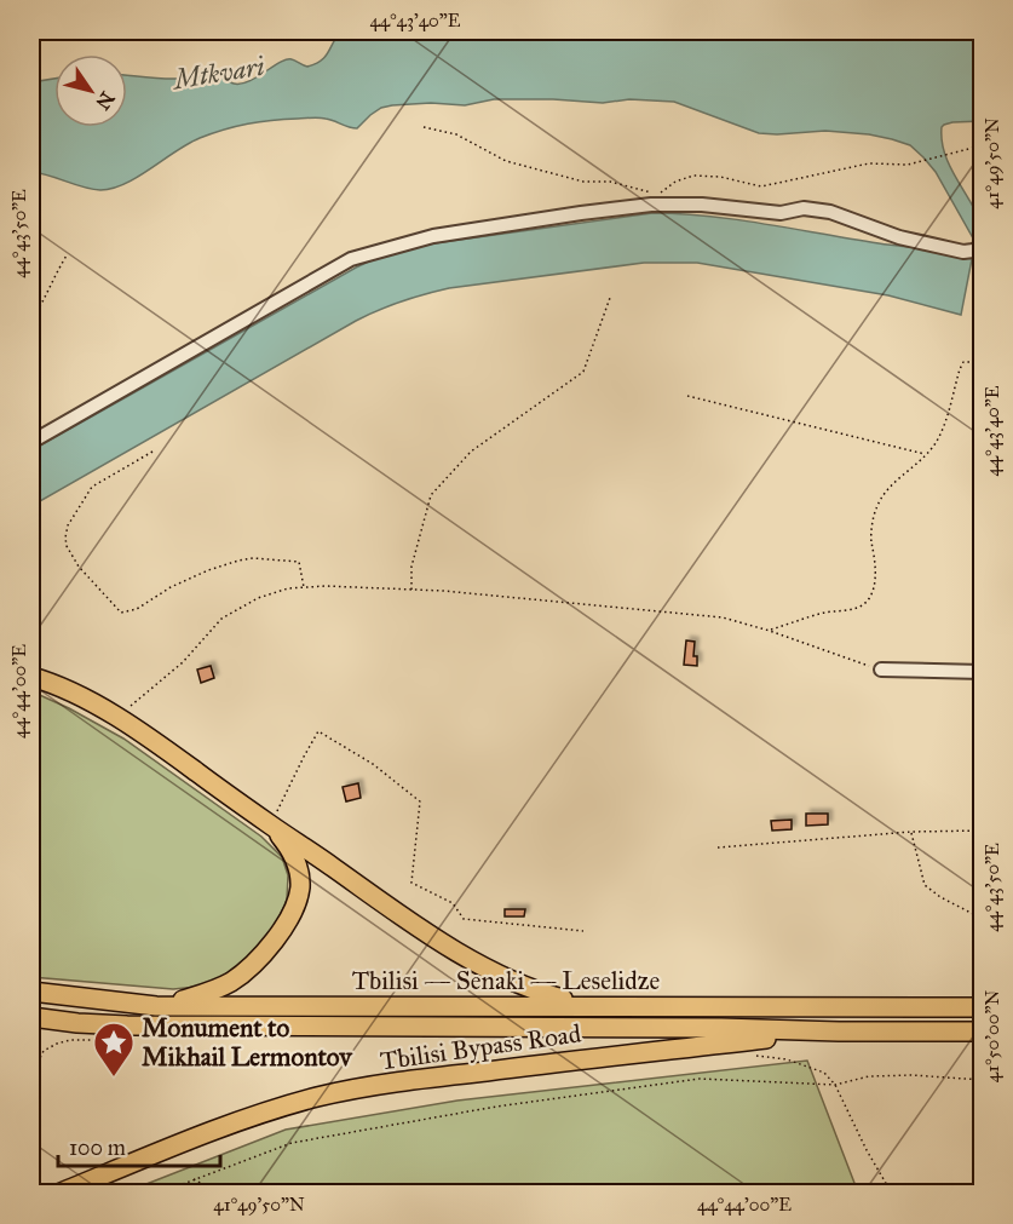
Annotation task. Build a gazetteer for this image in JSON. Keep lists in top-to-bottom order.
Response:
{
  "streets": {
    "highway": ["Tbilisi — Senaki — Leselidze", "Tbilisi Bypass Road"]
  },
  "crossings": [
    ["Tbilisi — Senaki — Leselidze", "Tbilisi Bypass Road"]
  ],
  "water": ["Mtkvari"],
  "places": {
    "place": ["Monument to Mikhail Lermontov"]
  },
  "scale_bar": "100 m",
  "north": "bottom right",
  "coordinates": [
    "44°43'40\"E",
    "41°49'50\"N",
    "44°43'50\"E",
    "44°44'00\"E",
    "41°50'00\"N"
  ]
}
